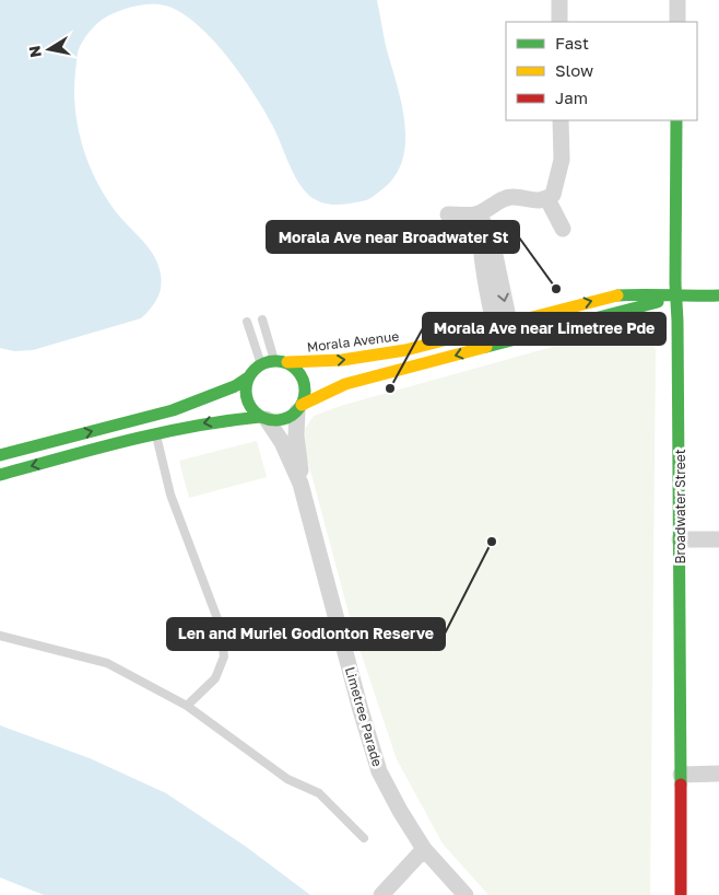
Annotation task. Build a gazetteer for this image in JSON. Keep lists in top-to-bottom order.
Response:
{
  "streets": {
    "main road": ["Morala Avenue", "Broadwater Street"],
    "street": ["Limetree Parade"]
  },
  "crossings": [
    ["Morala Avenue", "Broadwater Street"],
    ["Morala Avenue", "Limetree Parade"]
  ],
  "places": ["Morala Ave near Broadwater St", "Morala Ave near Limetree Pde", "Len and Muriel Godlonton Reserve"],
  "legend": ["Fast", "Slow", "Jam"],
  "north": "left"
}
